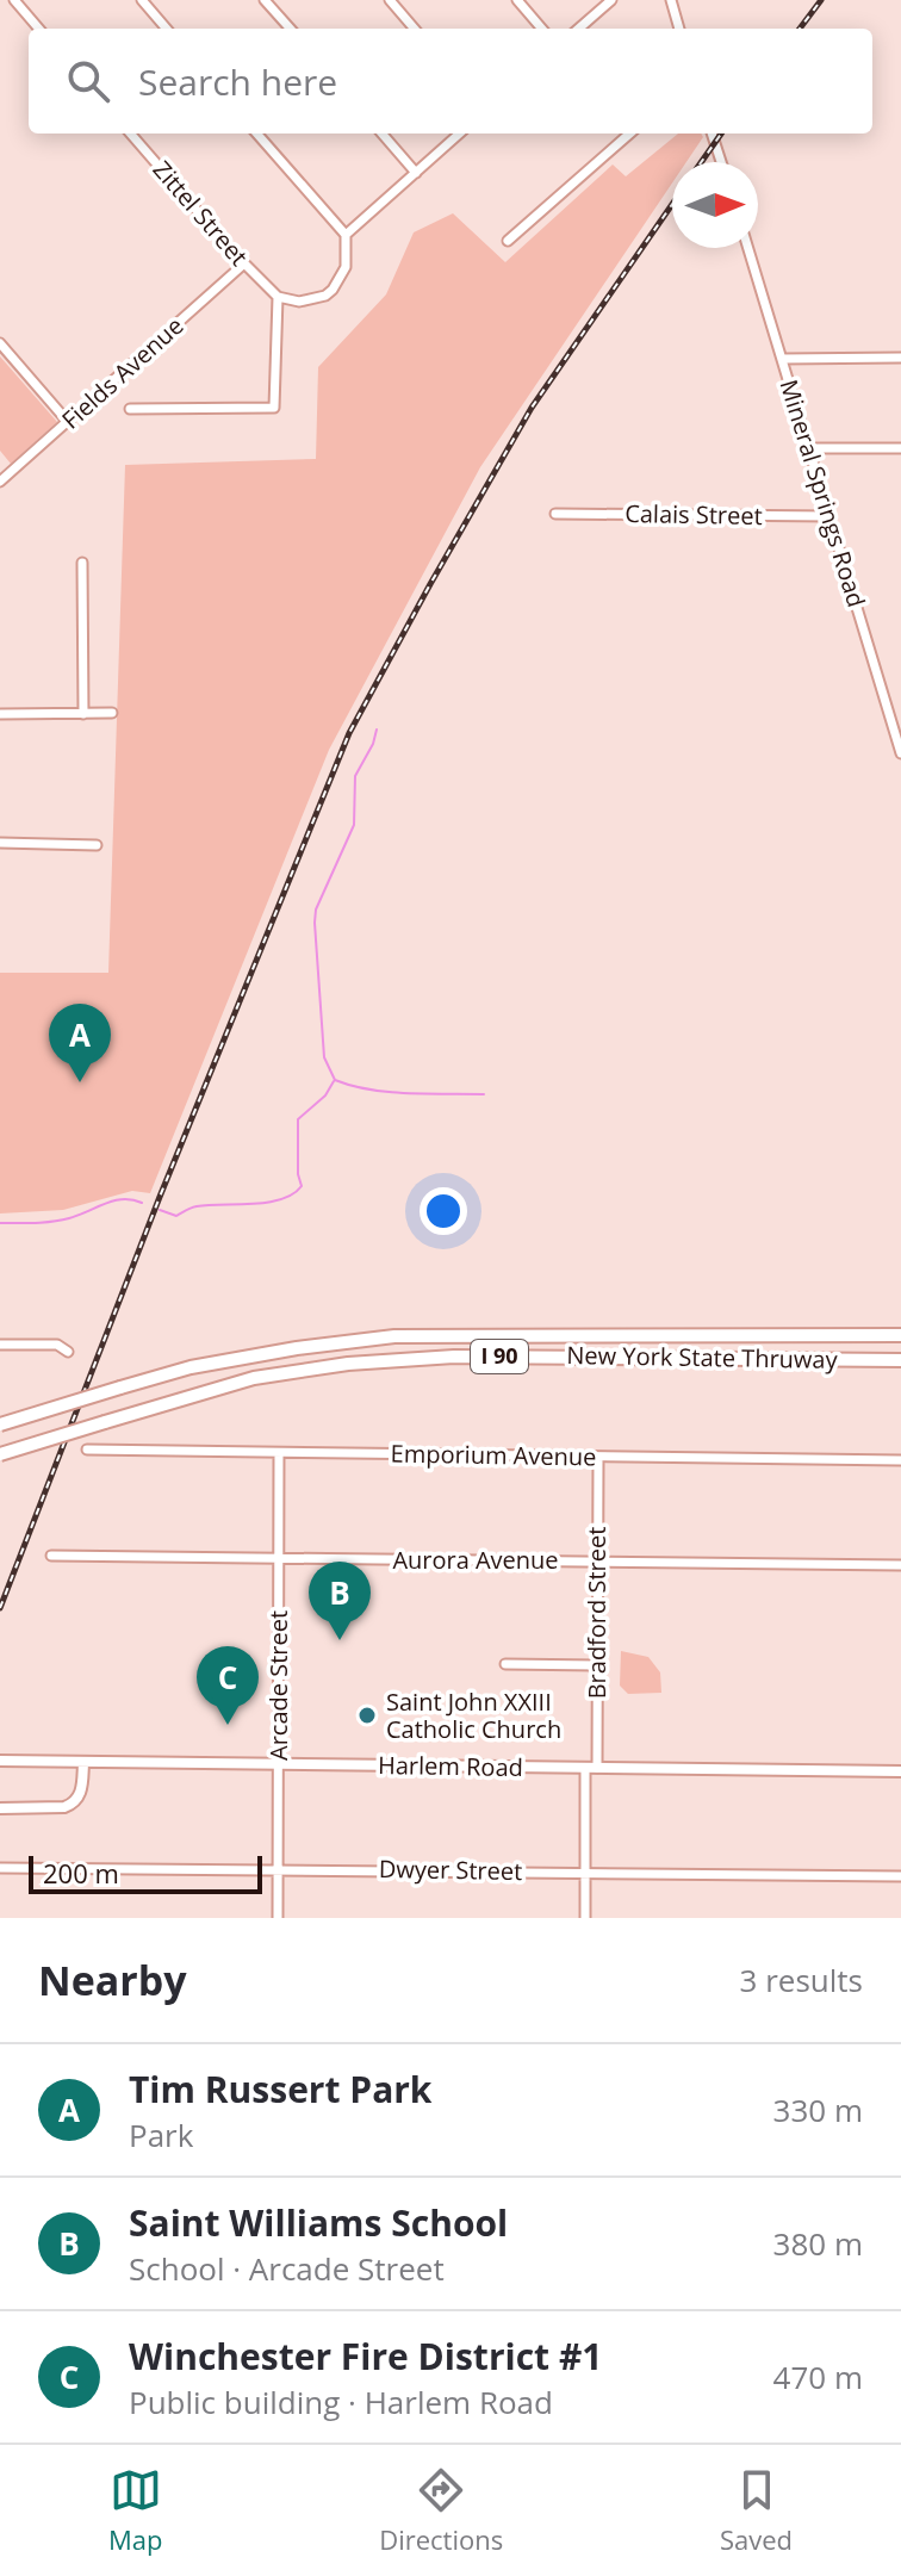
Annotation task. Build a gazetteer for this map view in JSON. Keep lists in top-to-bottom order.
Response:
{
  "streets": {
    "highway": ["I 90", "New York State Thruway"],
    "main road": ["Harlem Road"],
    "street": [
      "Zittel Street",
      "Fields Avenue",
      "Mineral Springs Road",
      "Calais Street",
      "Emporium Avenue",
      "Aurora Avenue",
      "Bradford Street",
      "Arcade Street",
      "Dwyer Street"
    ]
  },
  "crossings": [
    ["Zittel Street", "Fields Avenue"],
    ["Mineral Springs Road", "Calais Street"],
    ["Emporium Avenue", "Bradford Street"],
    ["Emporium Avenue", "Arcade Street"],
    ["Aurora Avenue", "Bradford Street"],
    ["Aurora Avenue", "Arcade Street"],
    ["Bradford Street", "Harlem Road"],
    ["Bradford Street", "Dwyer Street"],
    ["Arcade Street", "Harlem Road"],
    ["Arcade Street", "Dwyer Street"]
  ],
  "places": ["Saint John XXIII Catholic Church"],
  "scale_bar": "200 m",
  "north": "right",
  "page": {
    "search": "Search here",
    "pins": ["A", "B", "C"],
    "scale": "200 m",
    "heading": ["Nearby", "3 results"],
    "list": [
      {
        "mark": "A",
        "name": "Tim Russert Park",
        "note": "Park",
        "value": "330 m"
      },
      {
        "mark": "B",
        "name": "Saint Williams School",
        "note": "School · Arcade Street",
        "value": "380 m"
      },
      {
        "mark": "C",
        "name": "Winchester Fire District #1",
        "note": "Public building · Harlem Road",
        "value": "470 m"
      }
    ],
    "nav": ["Map", "Directions", "Saved"]
  }
}
